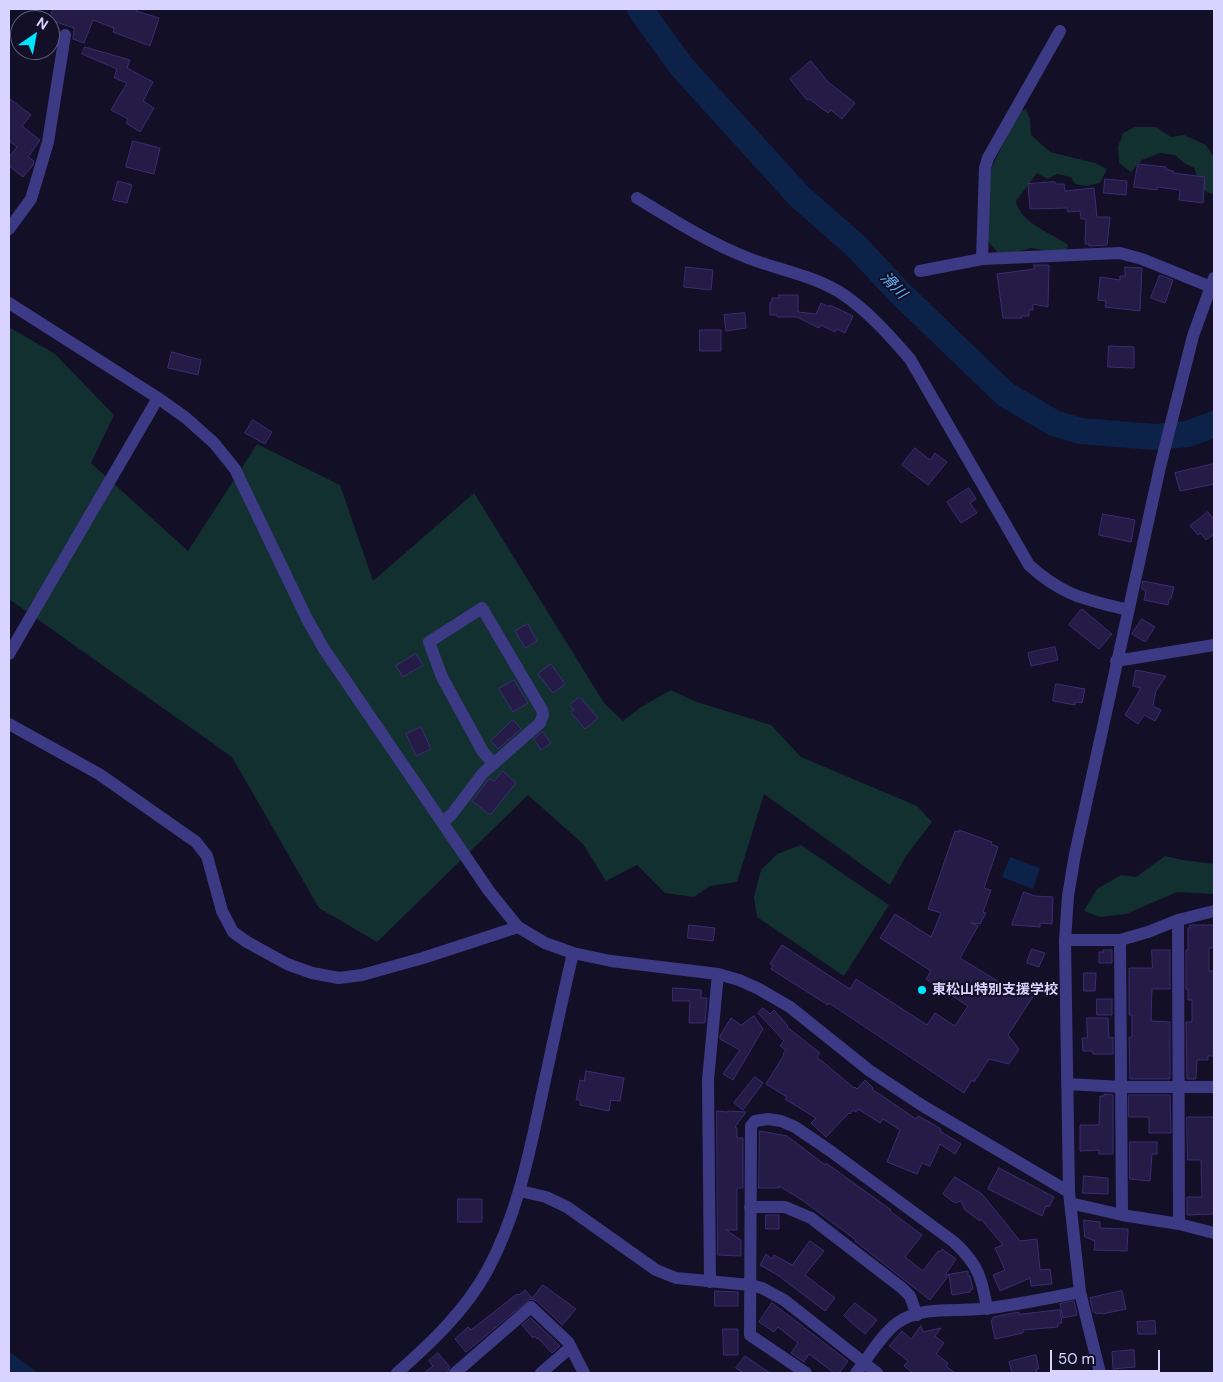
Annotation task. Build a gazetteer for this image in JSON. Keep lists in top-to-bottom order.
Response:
{
  "water": ["滑川"],
  "places": ["東松山特別支援学校"],
  "scale_bar": "50 m",
  "north": "top right"
}
